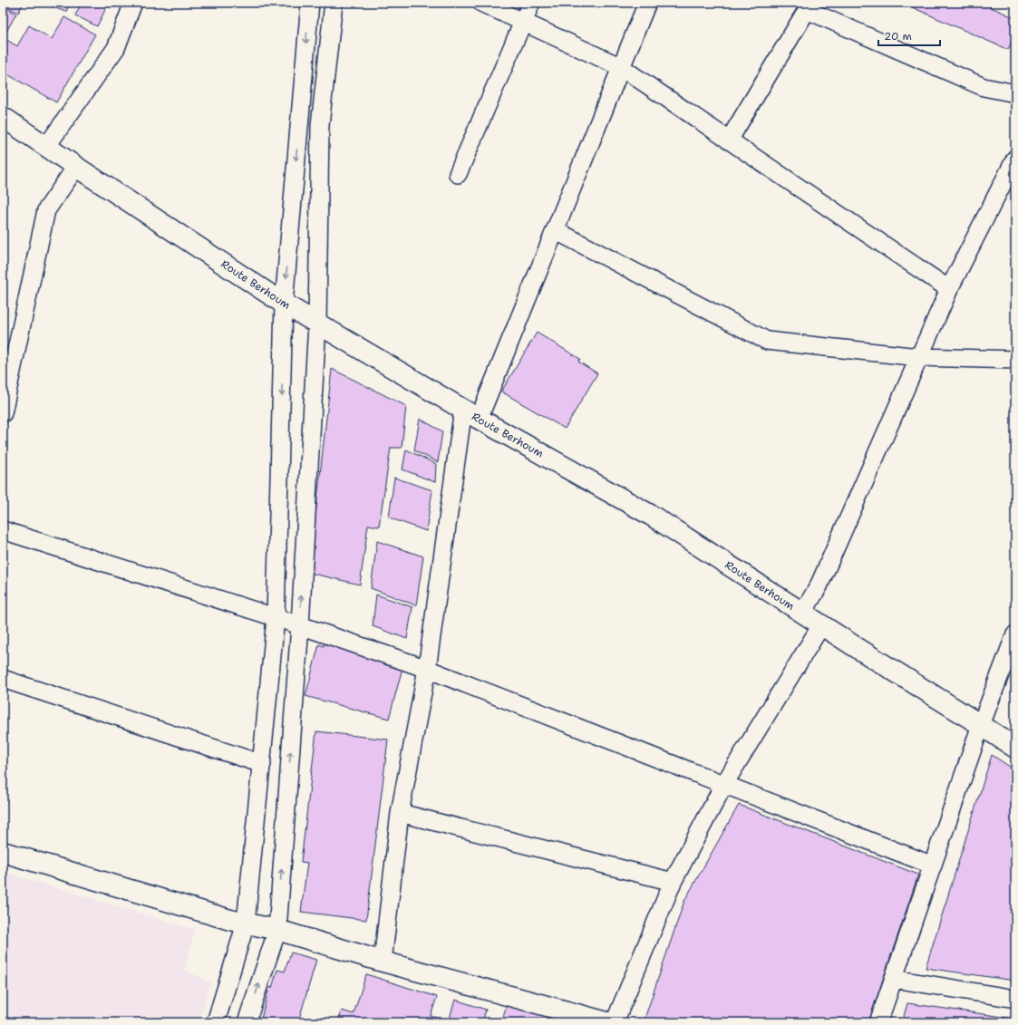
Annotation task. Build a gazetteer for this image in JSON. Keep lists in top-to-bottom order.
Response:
{
  "streets": {
    "main road": ["Route Berhoum"]
  },
  "scale_bar": "20 m"
}
